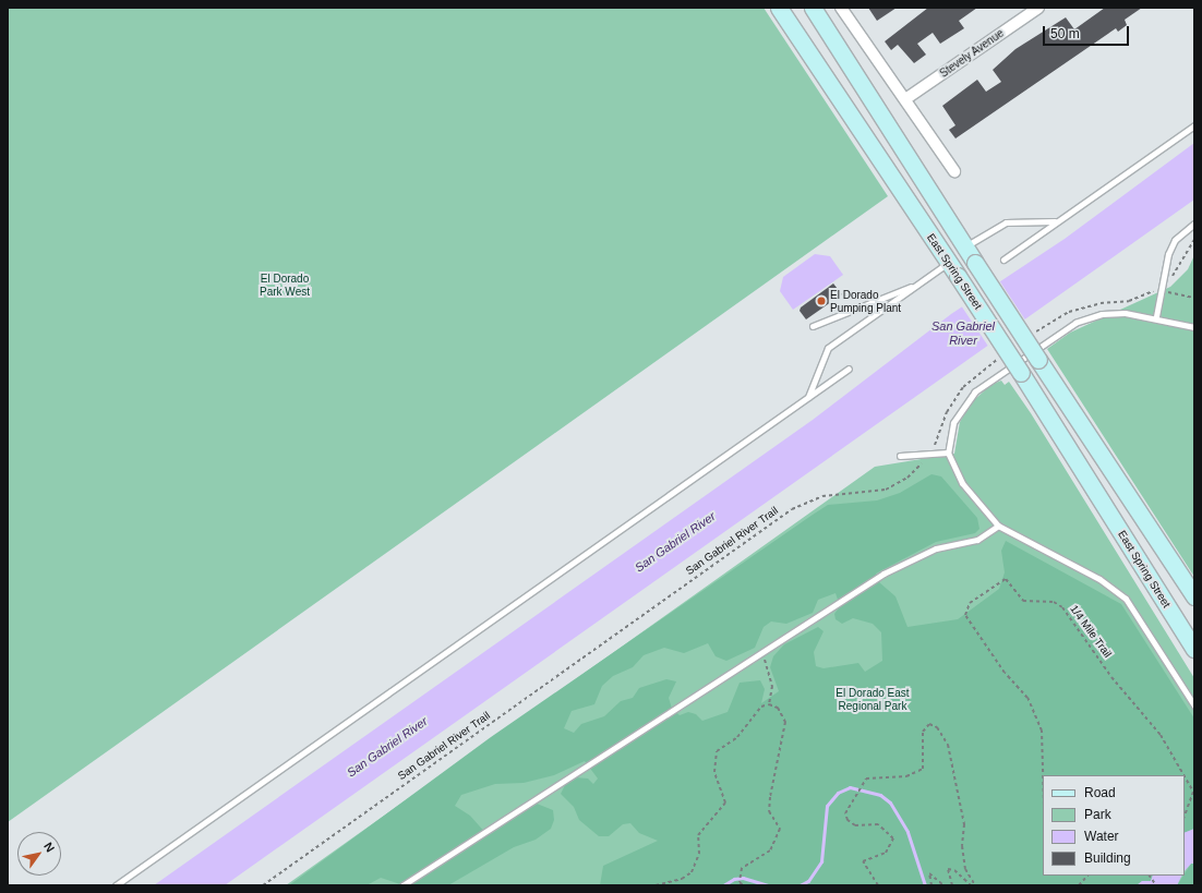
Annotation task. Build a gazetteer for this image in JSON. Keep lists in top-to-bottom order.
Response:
{
  "streets": {
    "main road": ["East Spring Street"],
    "street": ["Stevely Avenue"],
    "path": ["San Gabriel River Trail", "1/4 Mile Trail"]
  },
  "water": ["San Gabriel River"],
  "parks": ["El Dorado Park West", "El Dorado East Regional Park"],
  "places": ["El Dorado Pumping Plant"],
  "legend": [
    "Road",
    "Park",
    "Water",
    "Building"
  ],
  "scale_bar": "50 m",
  "north": "top right"
}
